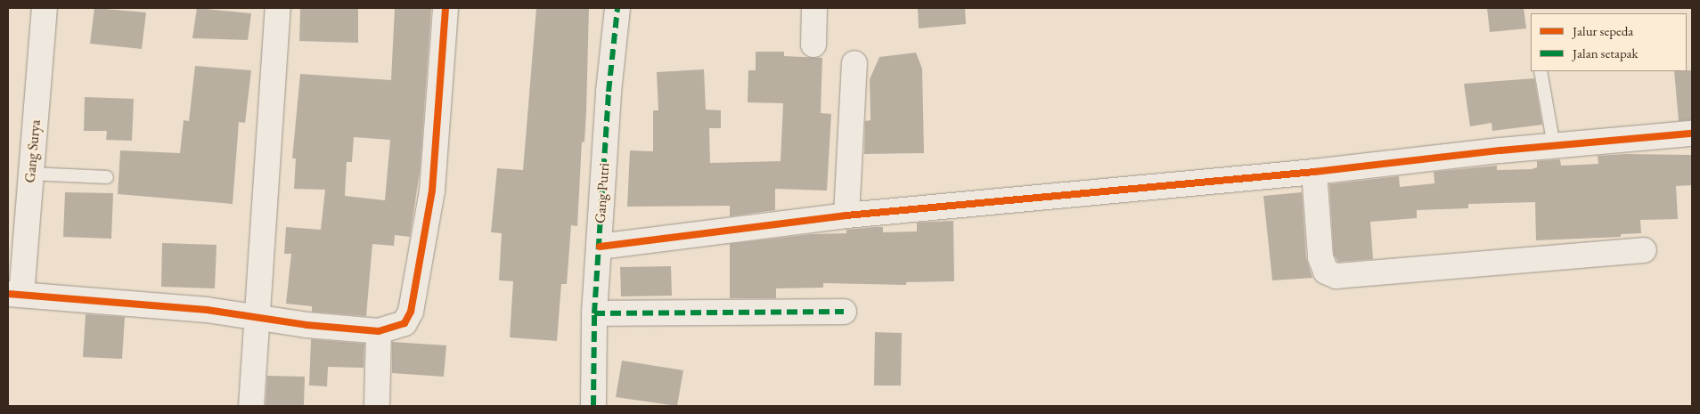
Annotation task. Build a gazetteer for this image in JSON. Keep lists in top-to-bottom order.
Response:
{
  "streets": {
    "street": ["Gang Surya", "Gang Putri"]
  },
  "legend": ["Jalur sepeda", "Jalan setapak"]
}
